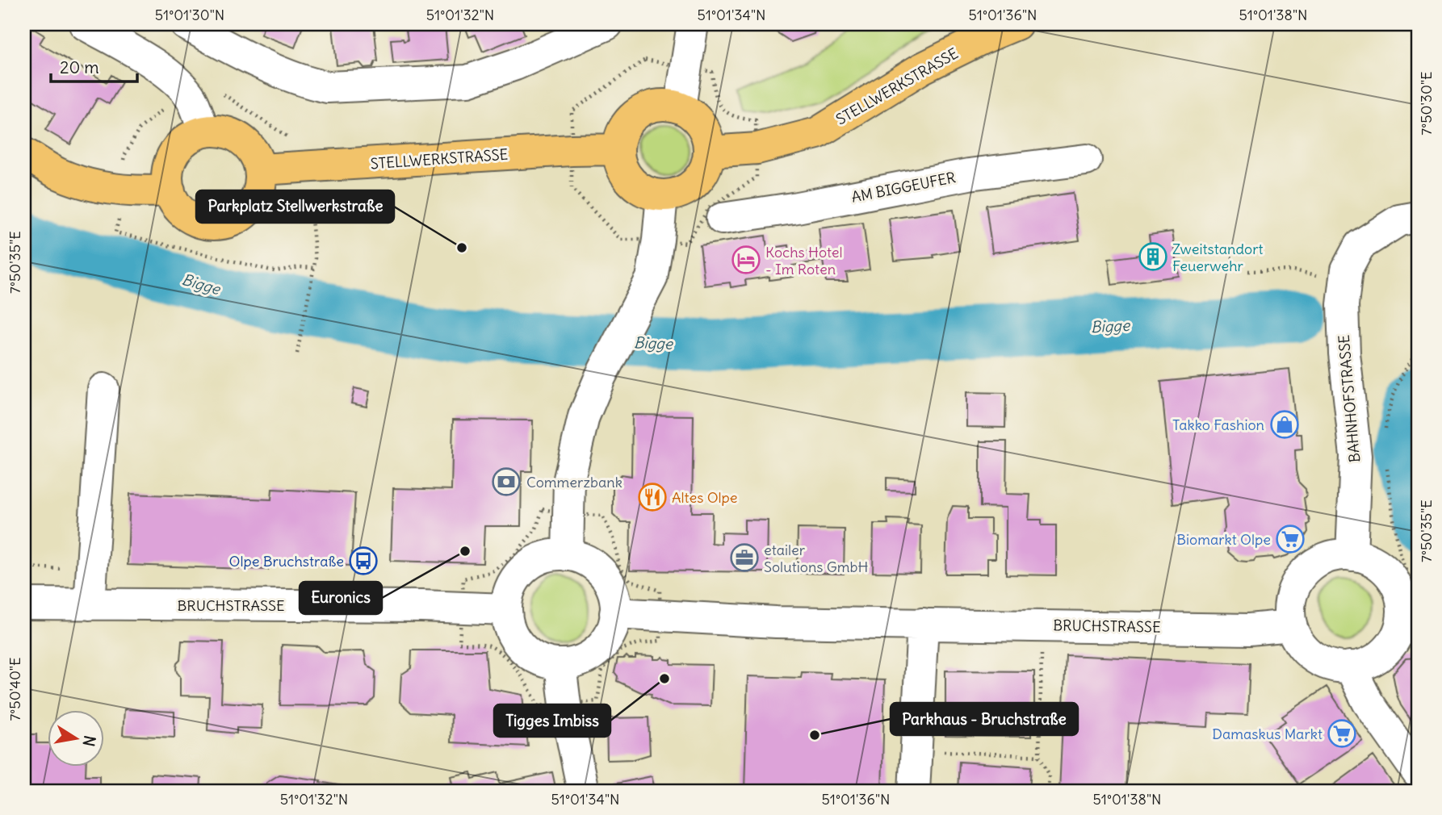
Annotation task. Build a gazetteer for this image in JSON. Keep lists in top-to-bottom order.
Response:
{
  "streets": {
    "main road": ["STELLWERKSTRASSE"],
    "street": ["AM BIGGEUFER", "BAHNHOFSTRASSE", "BRUCHSTRASSE"]
  },
  "crossings": [
    ["BAHNHOFSTRASSE", "BRUCHSTRASSE"]
  ],
  "water": ["Bigge"],
  "places": {
    "other": [
      "Parkplatz Stellwerkstraße",
      "Euronics",
      "Tigges Imbiss",
      "Parkhaus - Bruchstraße"
    ],
    "building": ["Zweitstandort Feuerwehr"],
    "hotel": ["Kochs Hotel - Im Roten"],
    "shop": ["Takko Fashion"],
    "bank": ["Commerzbank"],
    "restaurant": ["Altes Olpe"],
    "supermarket": ["Biomarkt Olpe", "Damaskus Markt"],
    "office": ["etailer Solutions GmbH"],
    "bus stop": ["Olpe Bruchstraße"]
  },
  "scale_bar": "20 m",
  "north": "right",
  "coordinates": [
    "51°01'30\"N",
    "51°01'32\"N",
    "51°01'34\"N",
    "51°01'36\"N",
    "51°01'38\"N",
    "7°50'30\"E",
    "7°50'35\"E",
    "7°50'40\"E"
  ]
}
